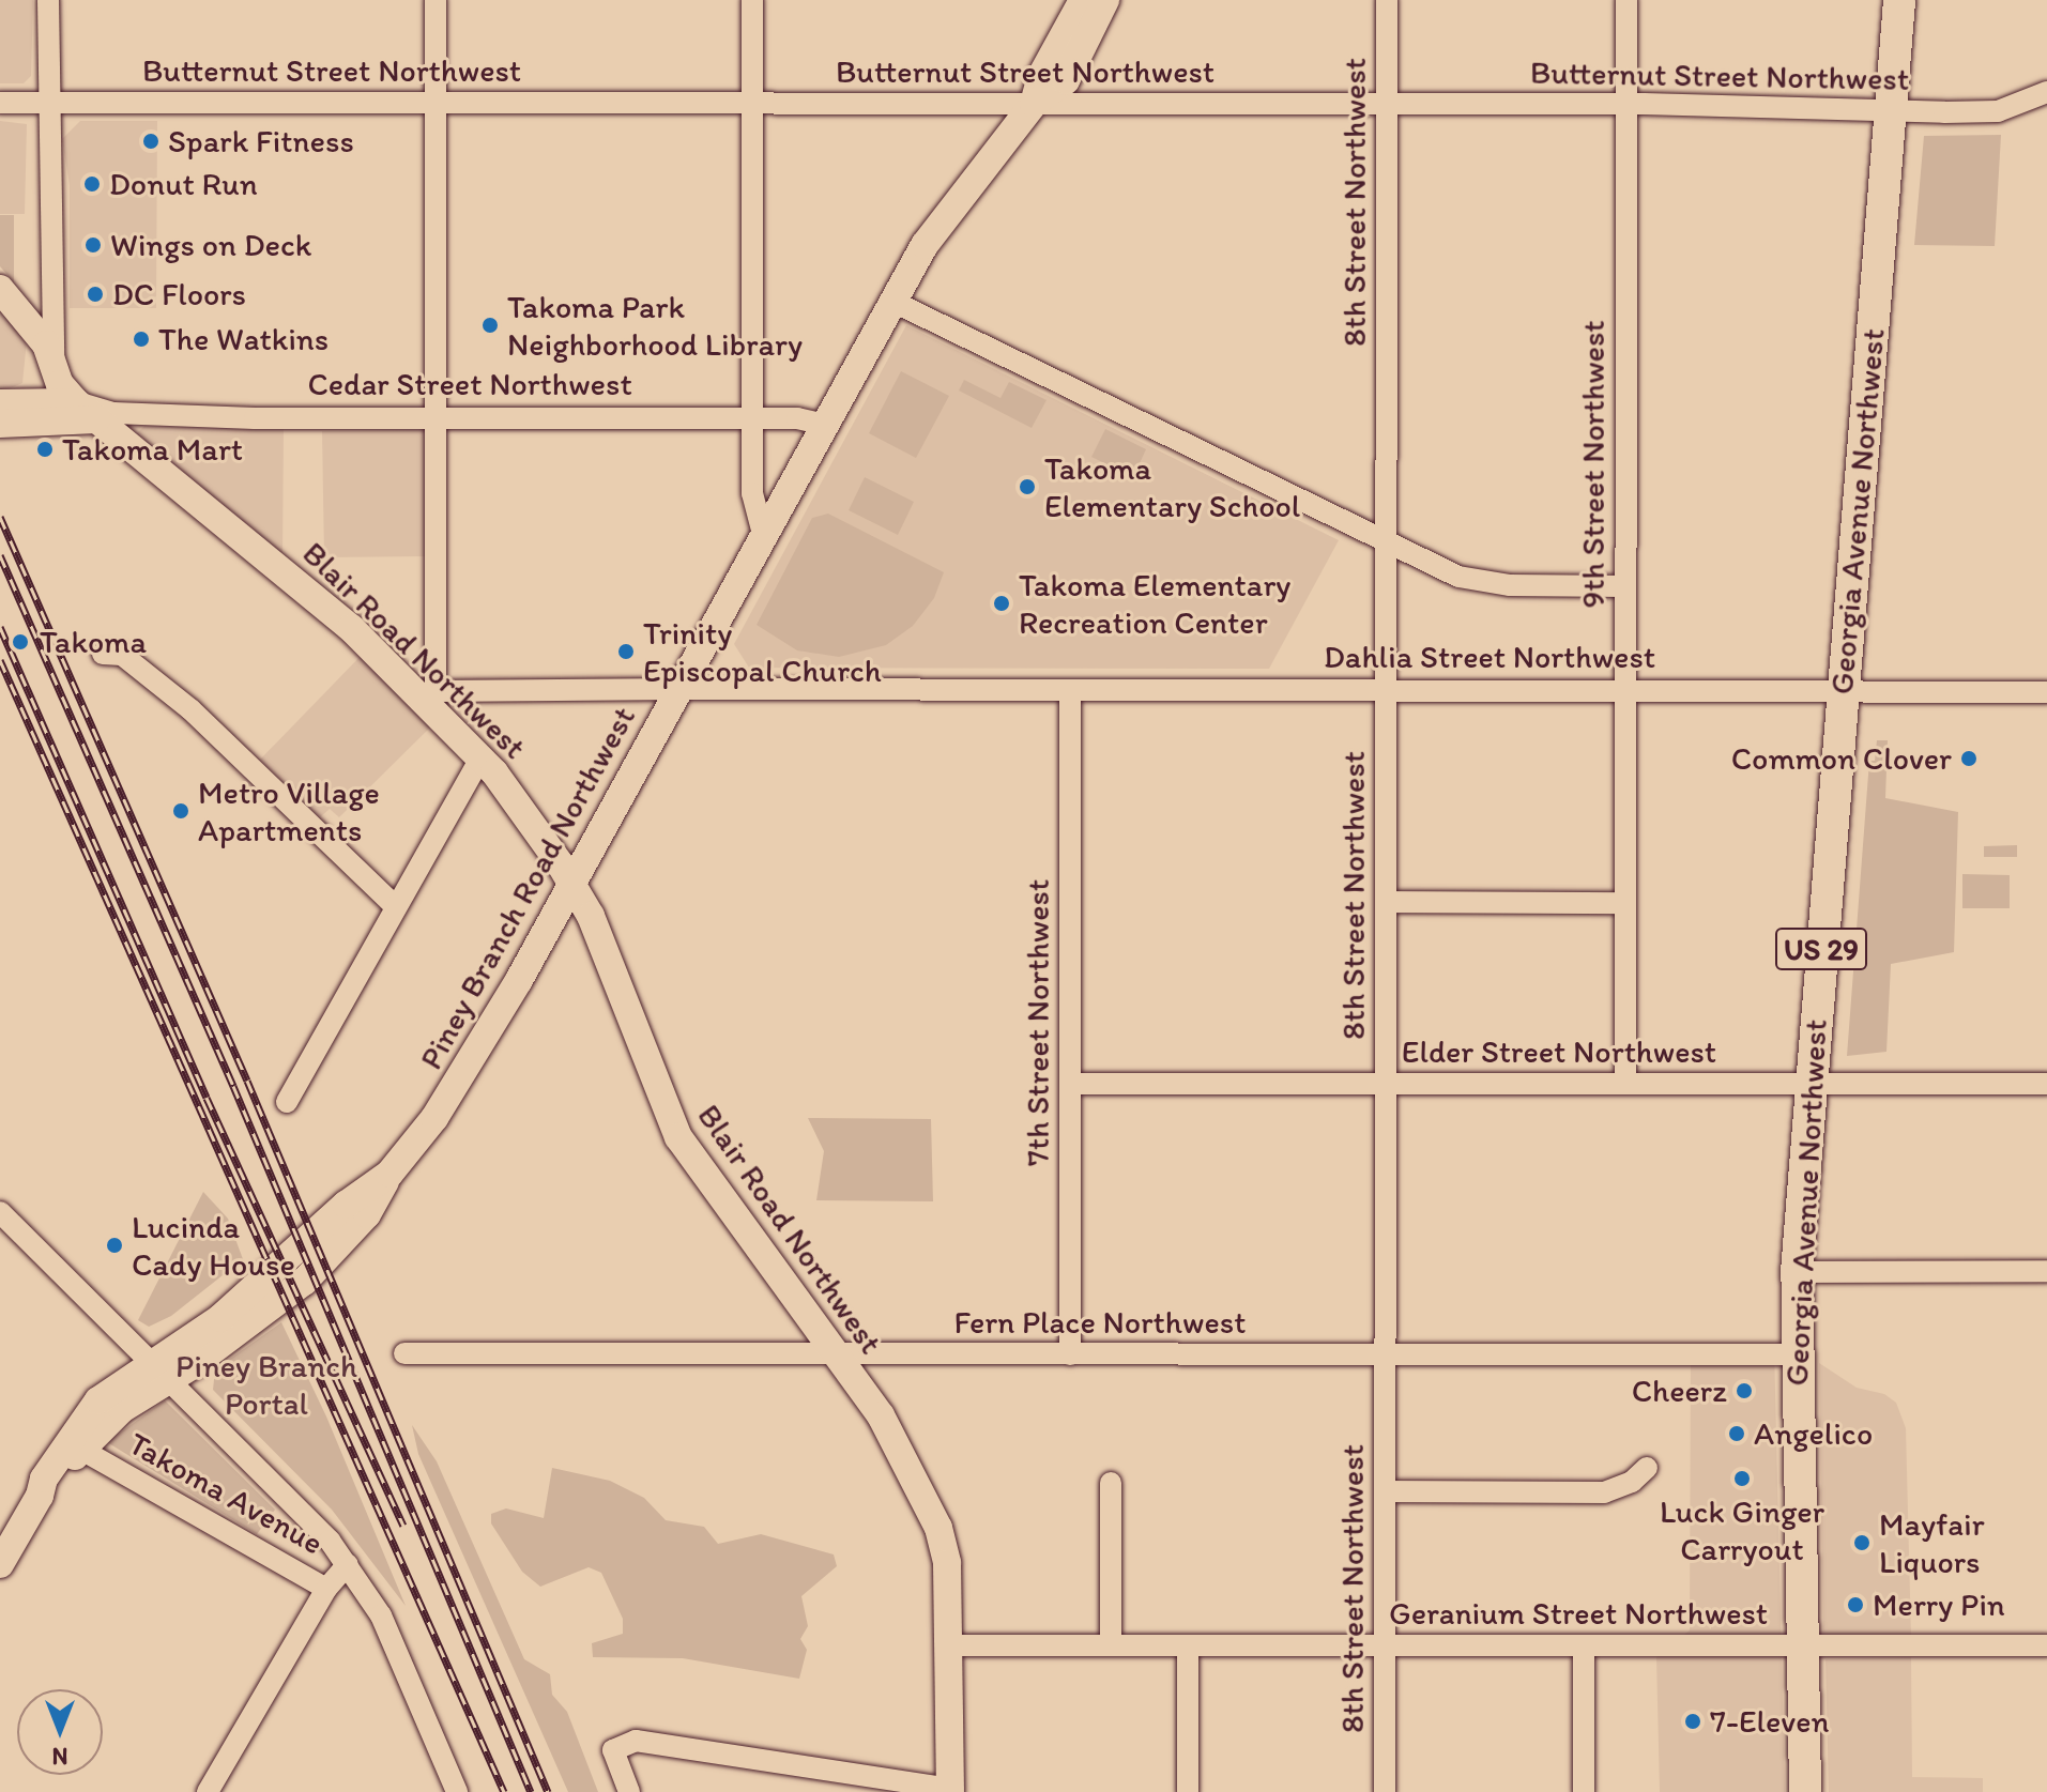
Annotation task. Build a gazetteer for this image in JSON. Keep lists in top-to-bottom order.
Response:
{
  "streets": {
    "highway": ["Georgia Avenue Northwest", "US 29"],
    "main road": ["Cedar Street Northwest", "Blair Road Northwest", "Piney Branch Road Northwest"],
    "street": [
      "Butternut Street Northwest",
      "8th Street Northwest",
      "9th Street Northwest",
      "Dahlia Street Northwest",
      "7th Street Northwest",
      "Elder Street Northwest",
      "Fern Place Northwest",
      "Takoma Avenue",
      "Geranium Street Northwest"
    ]
  },
  "crossings": [
    ["Butternut Street Northwest", "8th Street Northwest"],
    ["Butternut Street Northwest", "9th Street Northwest"],
    ["Butternut Street Northwest", "Georgia Avenue Northwest"],
    ["Butternut Street Northwest", "Piney Branch Road Northwest"],
    ["8th Street Northwest", "Dahlia Street Northwest"],
    ["8th Street Northwest", "Elder Street Northwest"],
    ["8th Street Northwest", "Fern Place Northwest"],
    ["8th Street Northwest", "Geranium Street Northwest"],
    ["Cedar Street Northwest", "Blair Road Northwest"],
    ["Cedar Street Northwest", "Piney Branch Road Northwest"],
    ["9th Street Northwest", "Dahlia Street Northwest"],
    ["9th Street Northwest", "Elder Street Northwest"],
    ["Georgia Avenue Northwest", "Dahlia Street Northwest"],
    ["Georgia Avenue Northwest", "Elder Street Northwest"],
    ["Georgia Avenue Northwest", "Fern Place Northwest"],
    ["Georgia Avenue Northwest", "Geranium Street Northwest"],
    ["Blair Road Northwest", "Dahlia Street Northwest"],
    ["Blair Road Northwest", "Piney Branch Road Northwest"],
    ["Blair Road Northwest", "Fern Place Northwest"],
    ["Blair Road Northwest", "Geranium Street Northwest"],
    ["Dahlia Street Northwest", "Piney Branch Road Northwest"],
    ["Dahlia Street Northwest", "7th Street Northwest"],
    ["Piney Branch Road Northwest", "Takoma Avenue"],
    ["7th Street Northwest", "Elder Street Northwest"],
    ["7th Street Northwest", "Fern Place Northwest"]
  ],
  "parks": ["Piney Branch Portal"],
  "places": [
    "Spark Fitness",
    "Donut Run",
    "Wings on Deck",
    "DC Floors",
    "Takoma Park Neighborhood Library",
    "The Watkins",
    "Takoma Mart",
    "Takoma Elementary School",
    "Takoma Elementary Recreation Center",
    "Takoma",
    "Trinity Episcopal Church",
    "Common Clover",
    "Metro Village Apartments",
    "Lucinda Cady House",
    "Cheerz",
    "Angelico",
    "Luck Ginger Carryout",
    "Mayfair Liquors",
    "Merry Pin",
    "7-Eleven"
  ],
  "north": "bottom"
}
